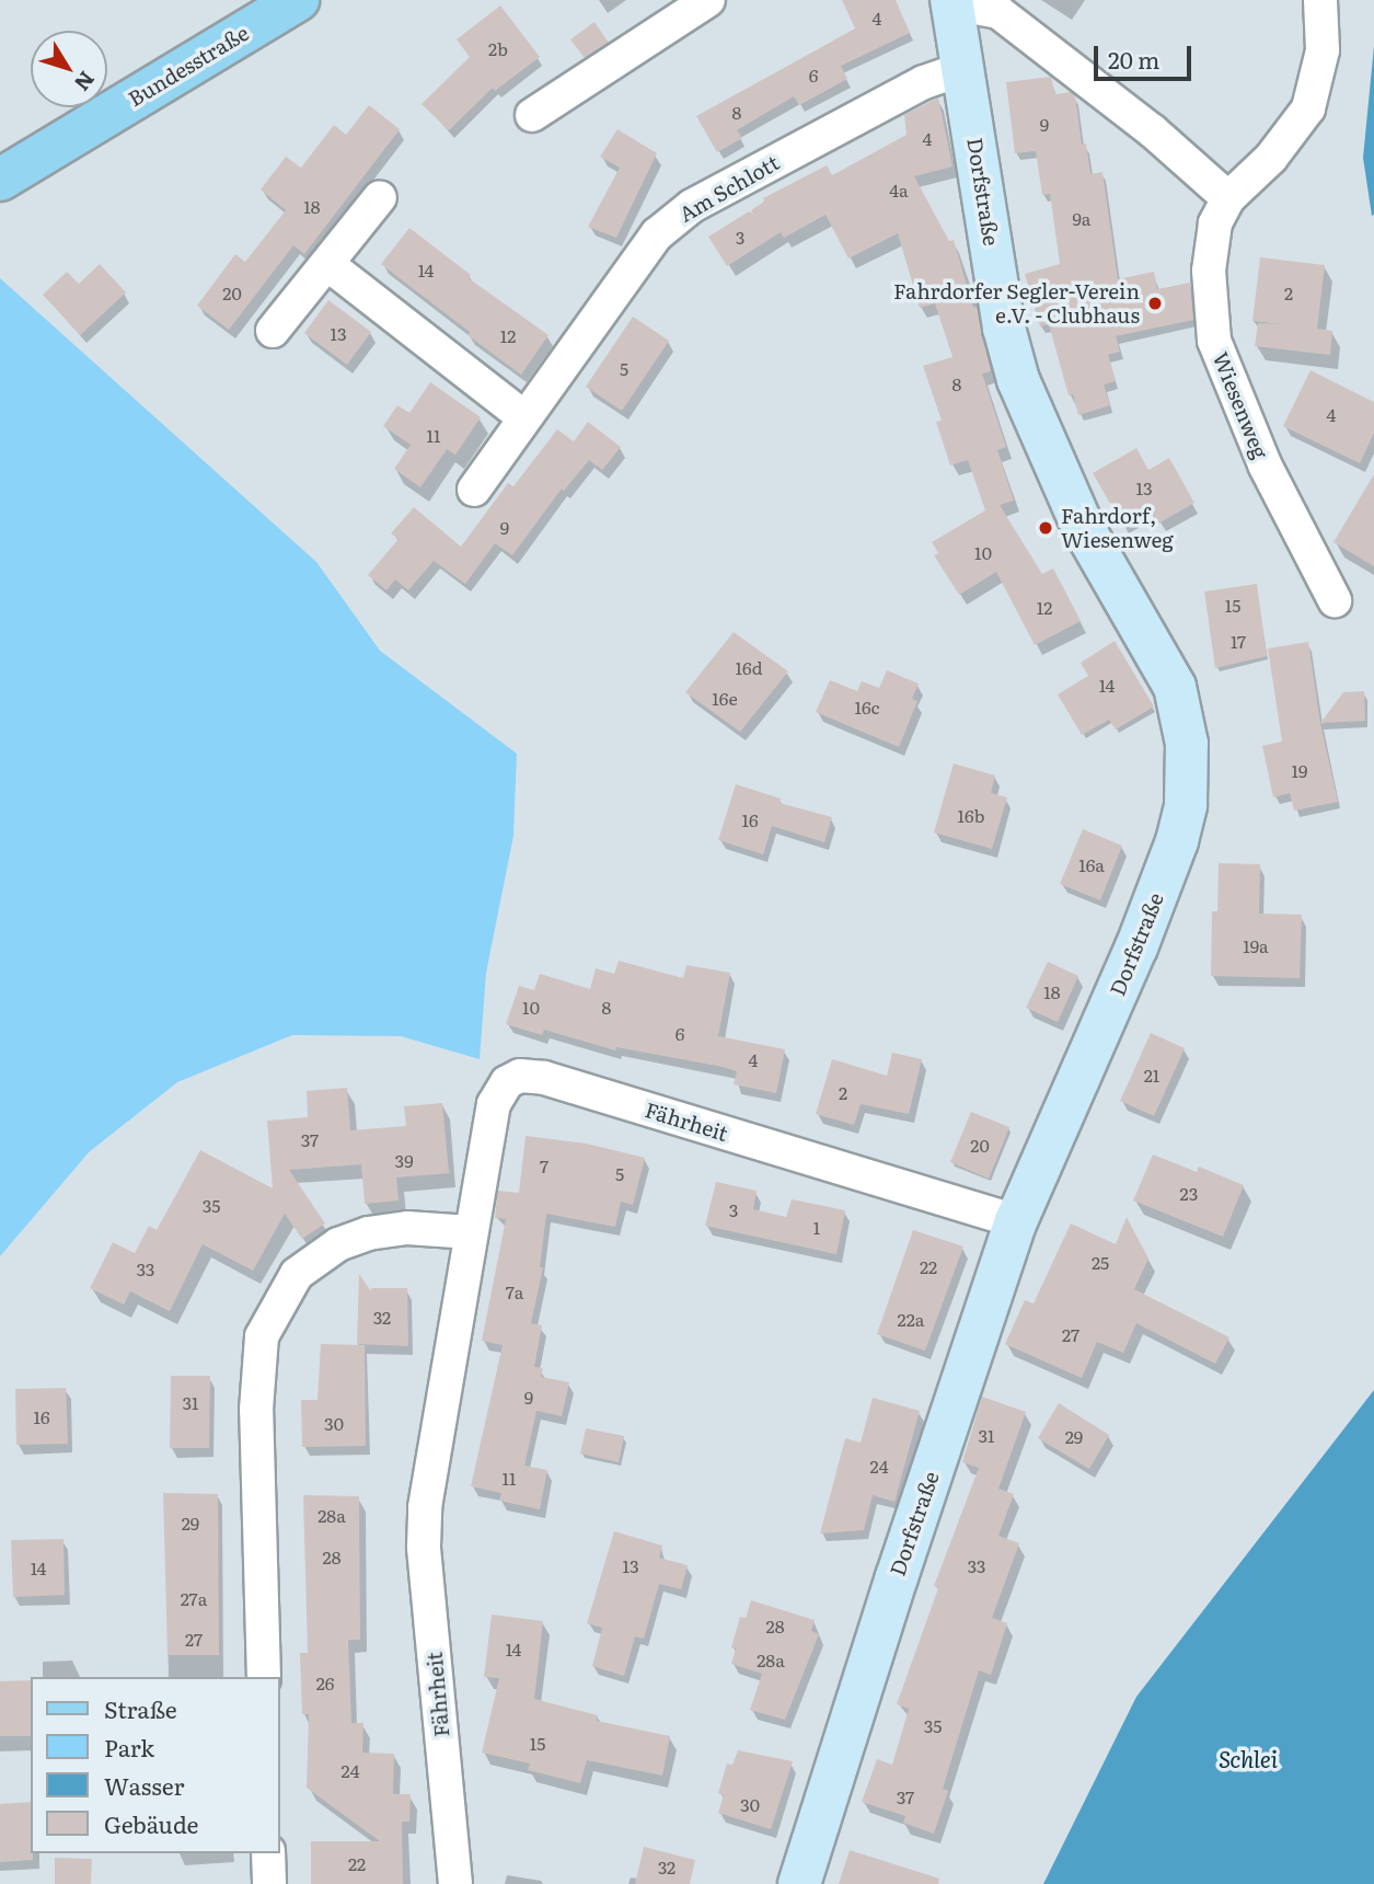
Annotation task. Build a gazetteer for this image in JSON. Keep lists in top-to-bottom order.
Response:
{
  "streets": {
    "main road": ["Bundesstraße"],
    "street": [
      "Am Schlott",
      "Dorfstraße",
      "Wiesenweg",
      "Fährheit"
    ]
  },
  "crossings": [
    ["Am Schlott", "Dorfstraße"],
    ["Dorfstraße", "Fährheit"]
  ],
  "water": ["Schlei"],
  "places": ["Fahrdorfer Segler-Verein e.V. - Clubhaus", "Fahrdorf, Wiesenweg"],
  "house_numbers": [
    "4",
    "2b",
    "6",
    "8",
    "9",
    "4",
    "4a",
    "18",
    "9a",
    "3",
    "14",
    "20",
    "2",
    "13",
    "12",
    "5",
    "8",
    "4",
    "11",
    "13",
    "9",
    "10",
    "15",
    "12",
    "17",
    "16d",
    "14",
    "16e",
    "16c",
    "19",
    "16b",
    "16",
    "16a",
    "19a",
    "18",
    "10",
    "8",
    "6",
    "4",
    "21",
    "2",
    "37",
    "20",
    "39",
    "7",
    "5",
    "23",
    "35",
    "3",
    "1",
    "25",
    "22",
    "33",
    "7a",
    "32",
    "22a",
    "27",
    "9",
    "31",
    "16",
    "30",
    "31",
    "29",
    "24",
    "11",
    "28a",
    "29",
    "28",
    "13",
    "33",
    "14",
    "27a",
    "28",
    "27",
    "14",
    "28a",
    "26",
    "35",
    "15",
    "24",
    "37",
    "30",
    "22",
    "32"
  ],
  "legend": [
    "Straße",
    "Park",
    "Wasser",
    "Gebäude"
  ],
  "scale_bar": "20 m",
  "north": "bottom right"
}
